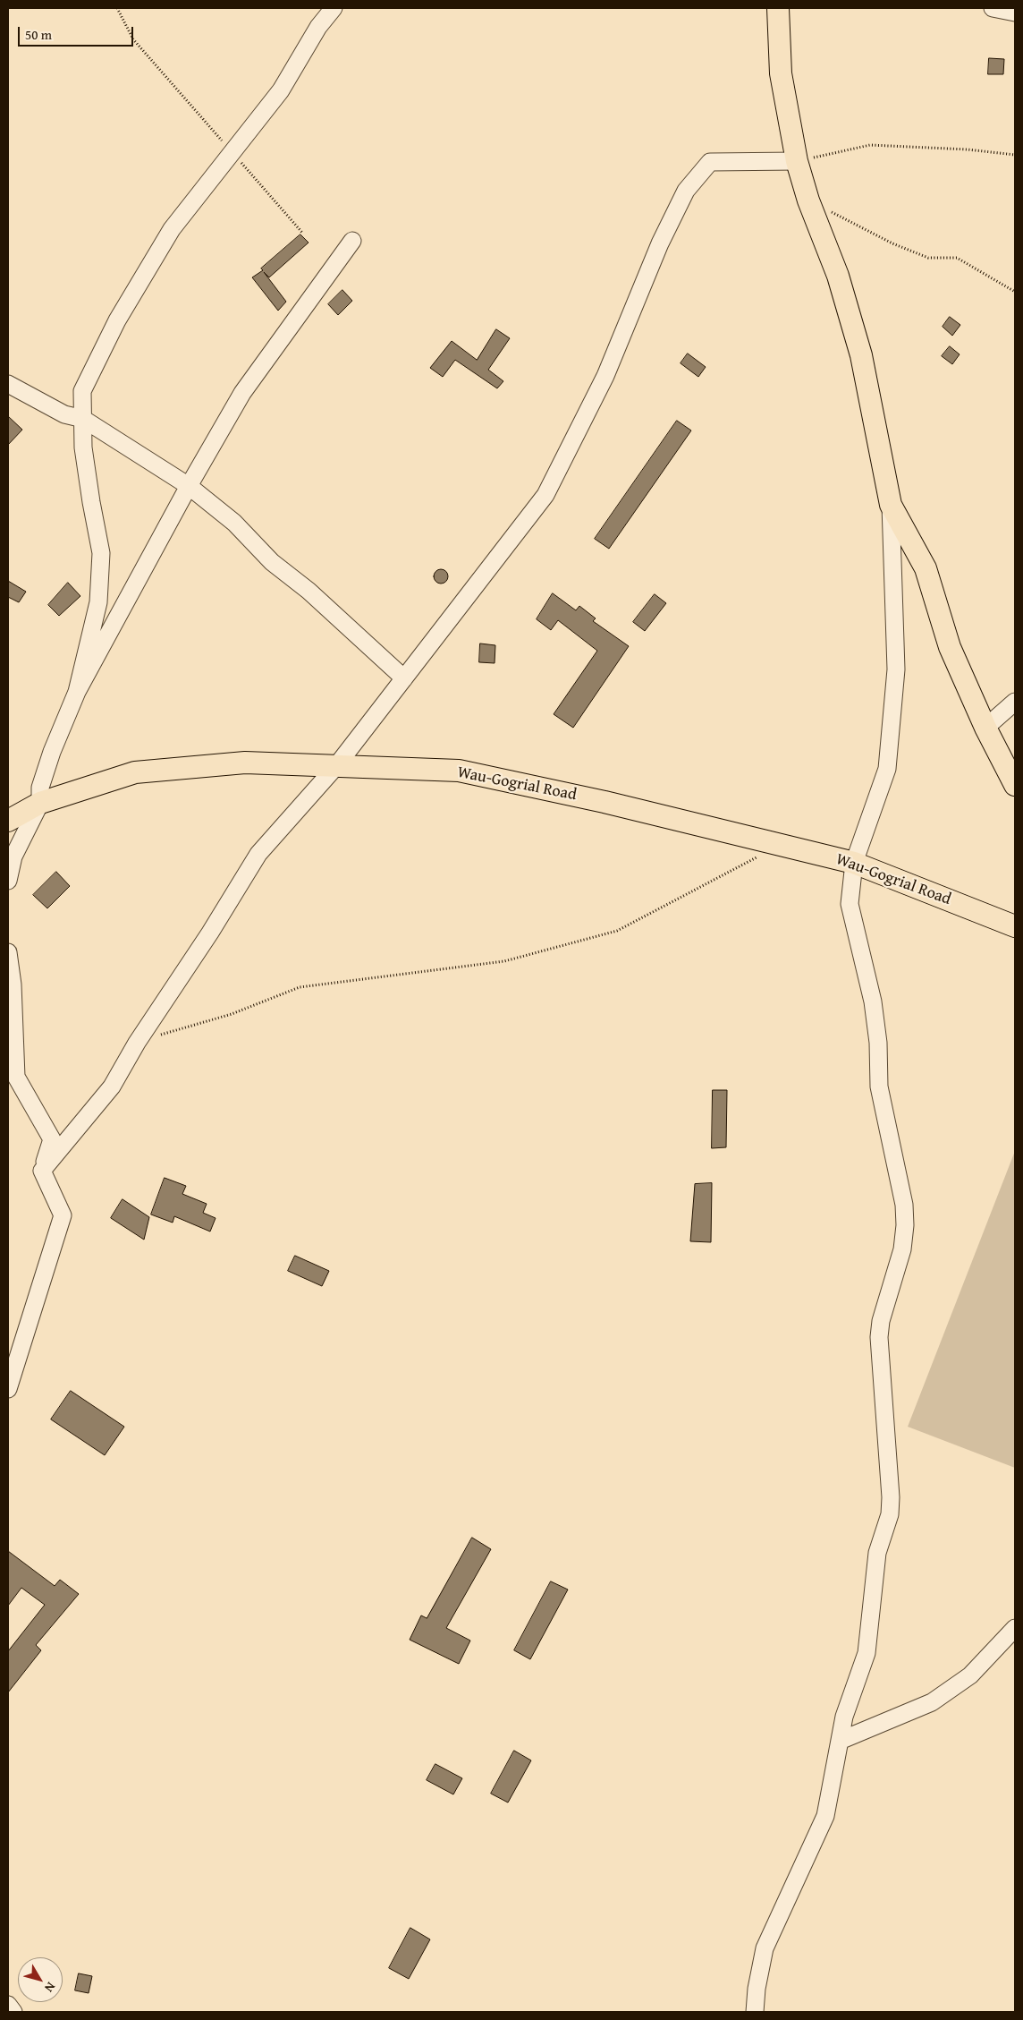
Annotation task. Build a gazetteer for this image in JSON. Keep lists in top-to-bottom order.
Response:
{
  "streets": {
    "main road": ["Wau-Gogrial Road"]
  },
  "scale_bar": "50 m",
  "north": "bottom right"
}
